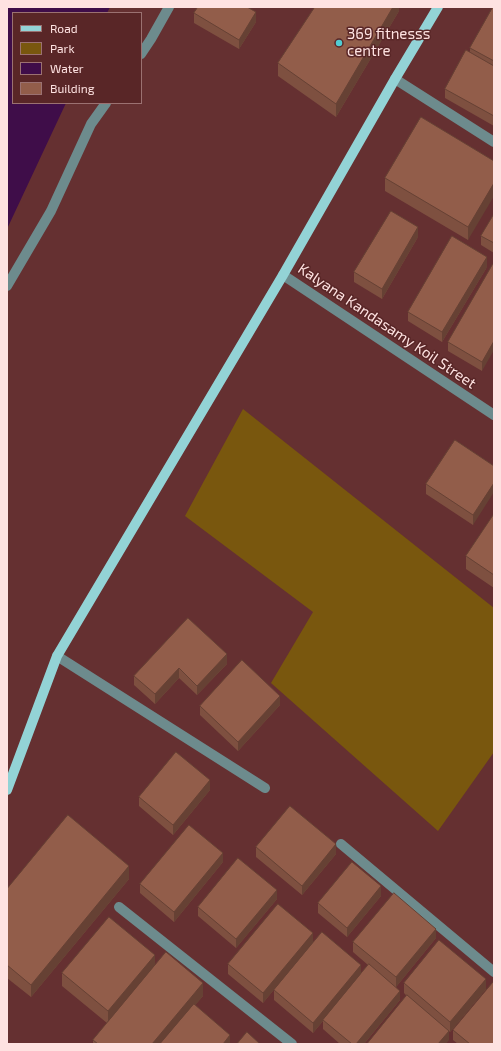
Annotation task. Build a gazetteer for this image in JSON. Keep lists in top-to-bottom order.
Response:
{
  "streets": {
    "street": ["Kalyana Kandasamy Koil Street"]
  },
  "places": ["369 fitnesss centre"],
  "legend": [
    "Road",
    "Park",
    "Water",
    "Building"
  ]
}
